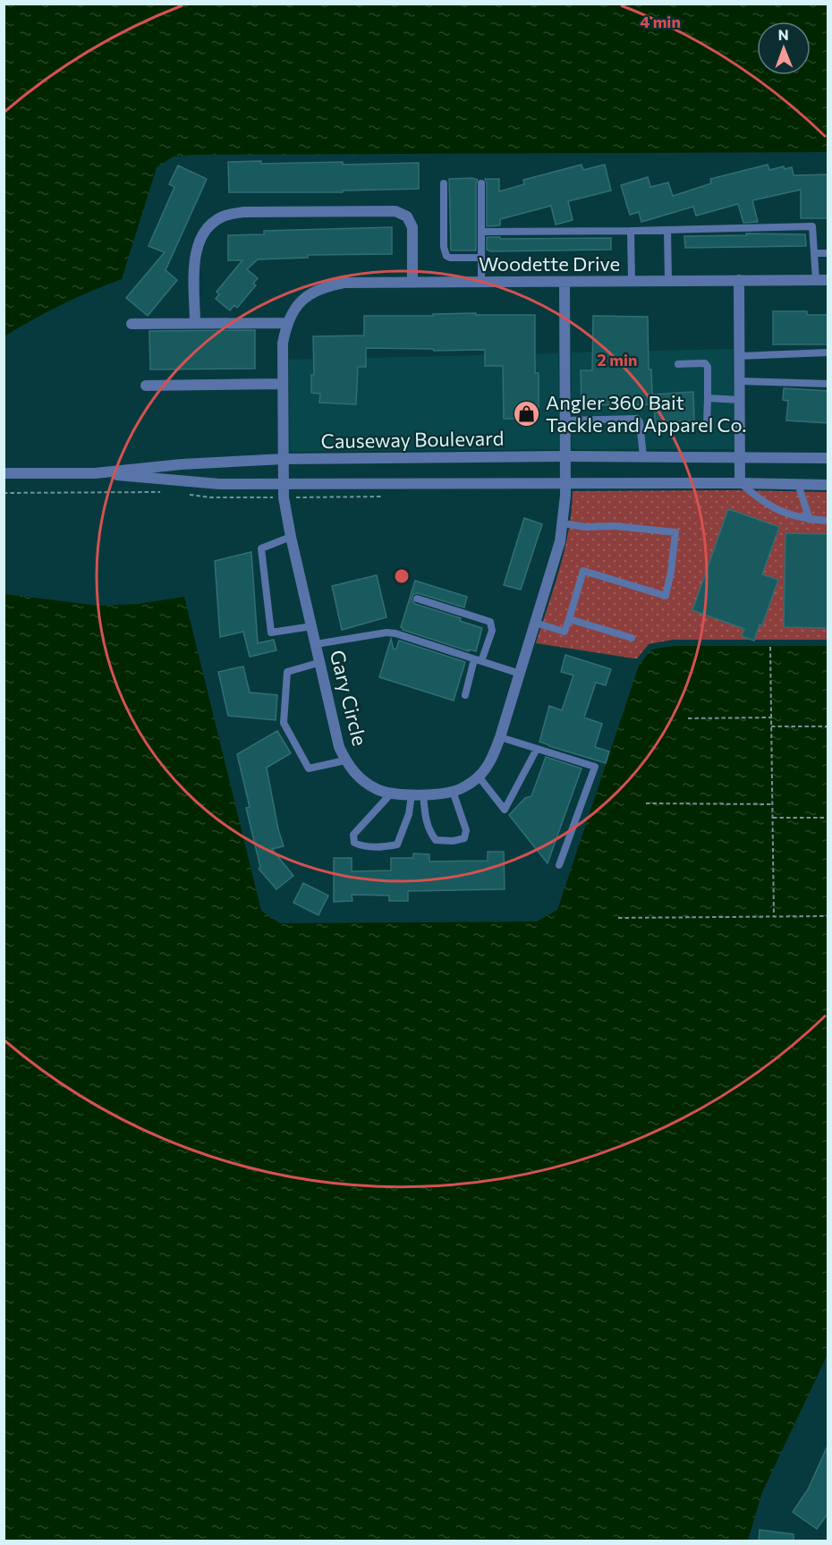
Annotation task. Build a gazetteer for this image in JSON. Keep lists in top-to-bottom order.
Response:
{
  "streets": {
    "street": ["Woodette Drive", "Causeway Boulevard", "Gary Circle"]
  },
  "crossings": [
    ["Woodette Drive", "Gary Circle"],
    ["Causeway Boulevard", "Gary Circle"]
  ],
  "places": {
    "shop": ["Angler 360 Bait Tackle and Apparel Co."]
  },
  "north": "top",
  "rings": ["4 min", "2 min"]
}
